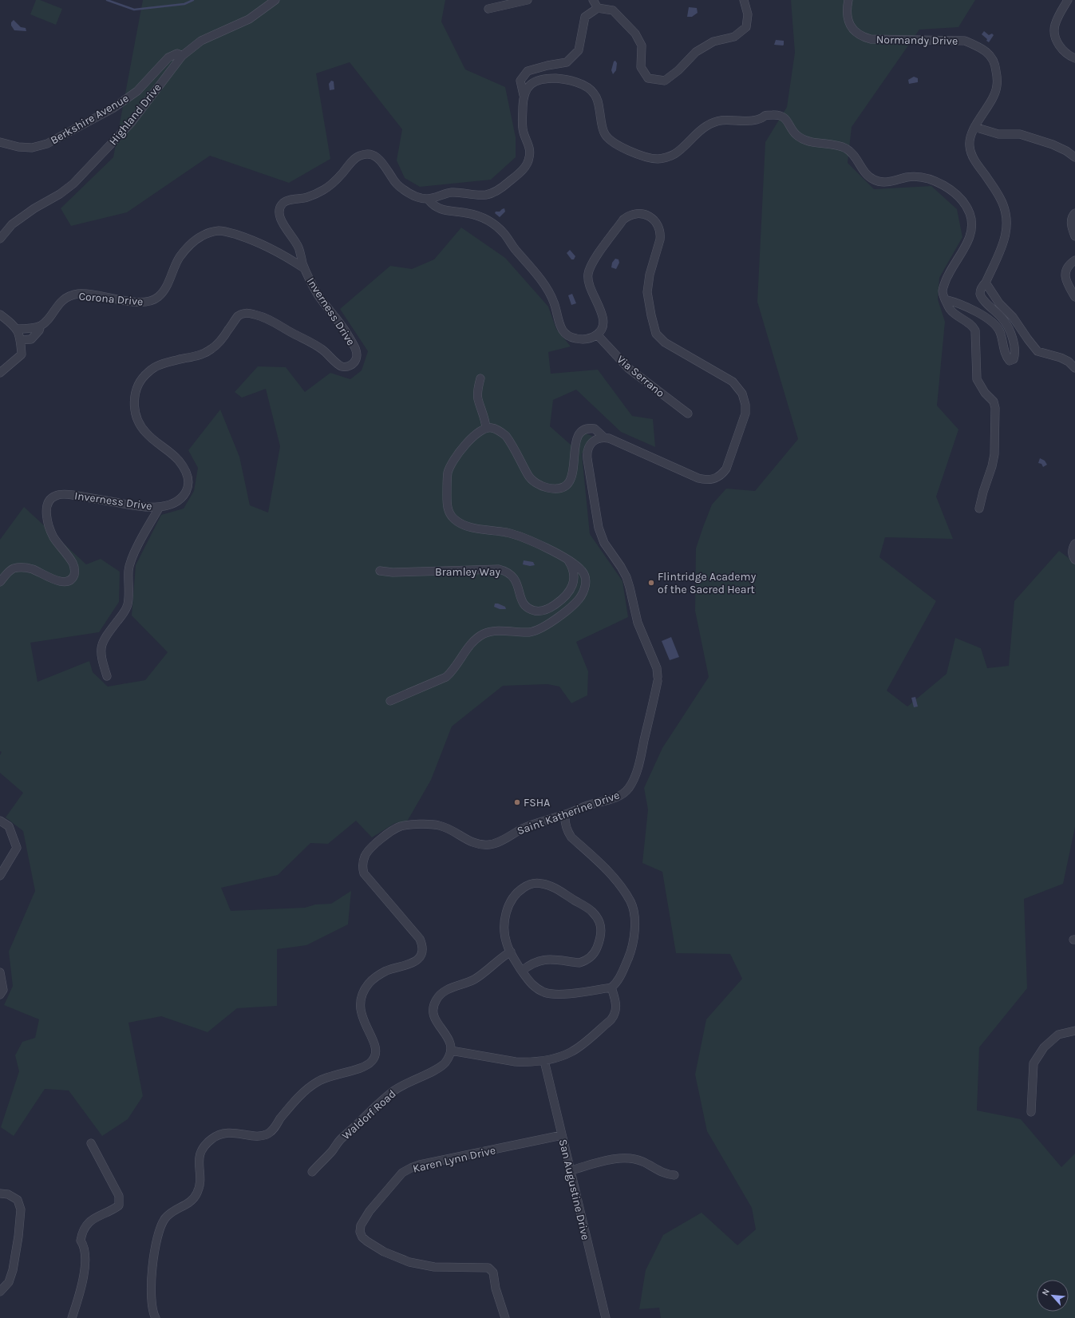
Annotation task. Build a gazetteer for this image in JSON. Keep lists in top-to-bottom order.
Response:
{
  "streets": {
    "street": [
      "Normandy Drive",
      "Highland Drive",
      "Berkshire Avenue",
      "Corona Drive",
      "Inverness Drive",
      "Via Serrano",
      "Bramley Way",
      "Saint Katherine Drive",
      "Waldorf Road",
      "Karen Lynn Drive",
      "San Augustine Drive"
    ]
  },
  "crossings": [
    ["Highland Drive", "Berkshire Avenue"],
    ["Corona Drive", "Inverness Drive"],
    ["Karen Lynn Drive", "San Augustine Drive"]
  ],
  "places": ["Flintridge Academy of the Sacred Heart", "FSHA"],
  "north": "top left"
}
